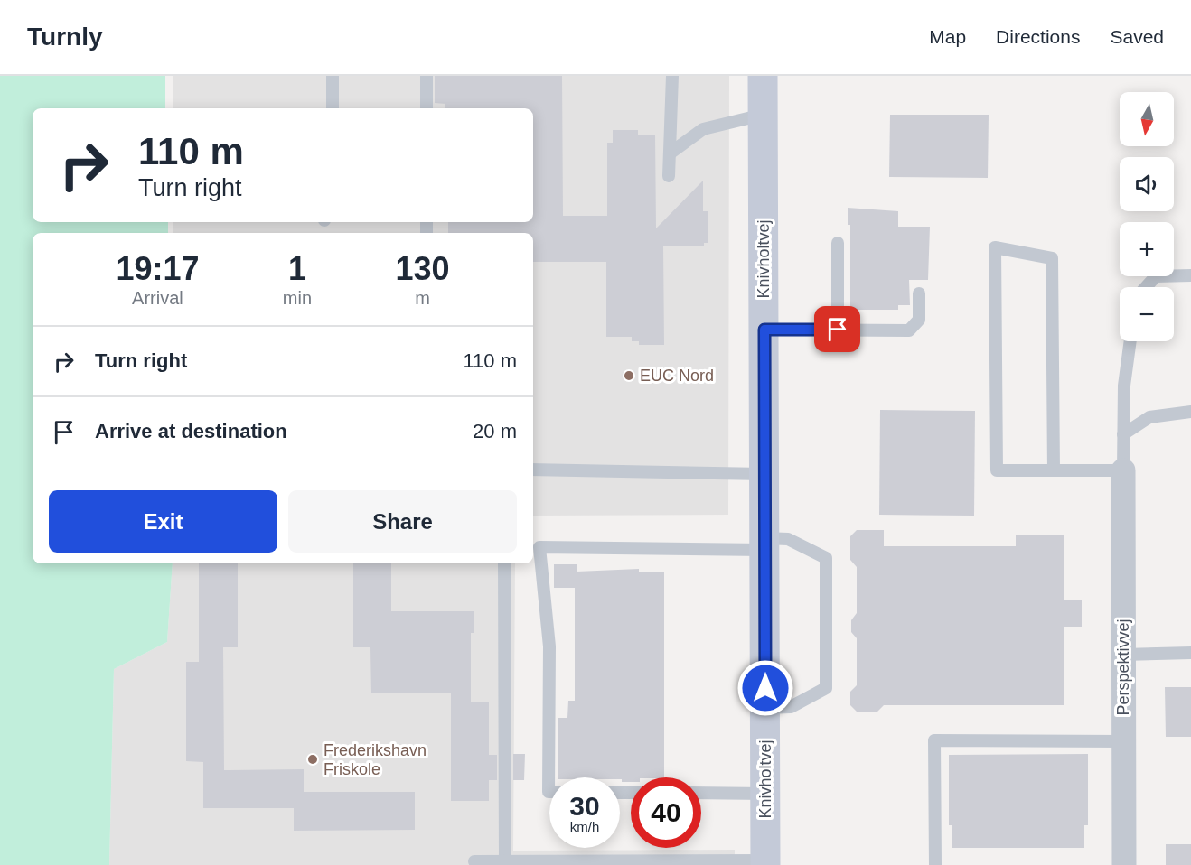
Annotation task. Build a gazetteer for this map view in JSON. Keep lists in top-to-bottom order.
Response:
{
  "streets": {
    "street": ["Knivholtvej", "Perspektivvej"]
  },
  "places": ["EUC Nord", "Frederikshavn Friskole"],
  "north": "bottom",
  "page": {
    "header": "Turnly",
    "nav": ["Map", "Directions", "Saved"],
    "map_buttons": ["+", "−"],
    "turn": ["110 m", "Turn right"],
    "eta": [
      "19:17",
      "Arrival",
      "1",
      "min",
      "130",
      "m"
    ],
    "list": [
      {
        "name": "Turn right",
        "value": "110 m"
      },
      {
        "name": "Arrive at destination",
        "value": "20 m"
      }
    ],
    "buttons": ["Exit", "Share"],
    "speed": "30 km/h",
    "limit": "40"
  }
}
